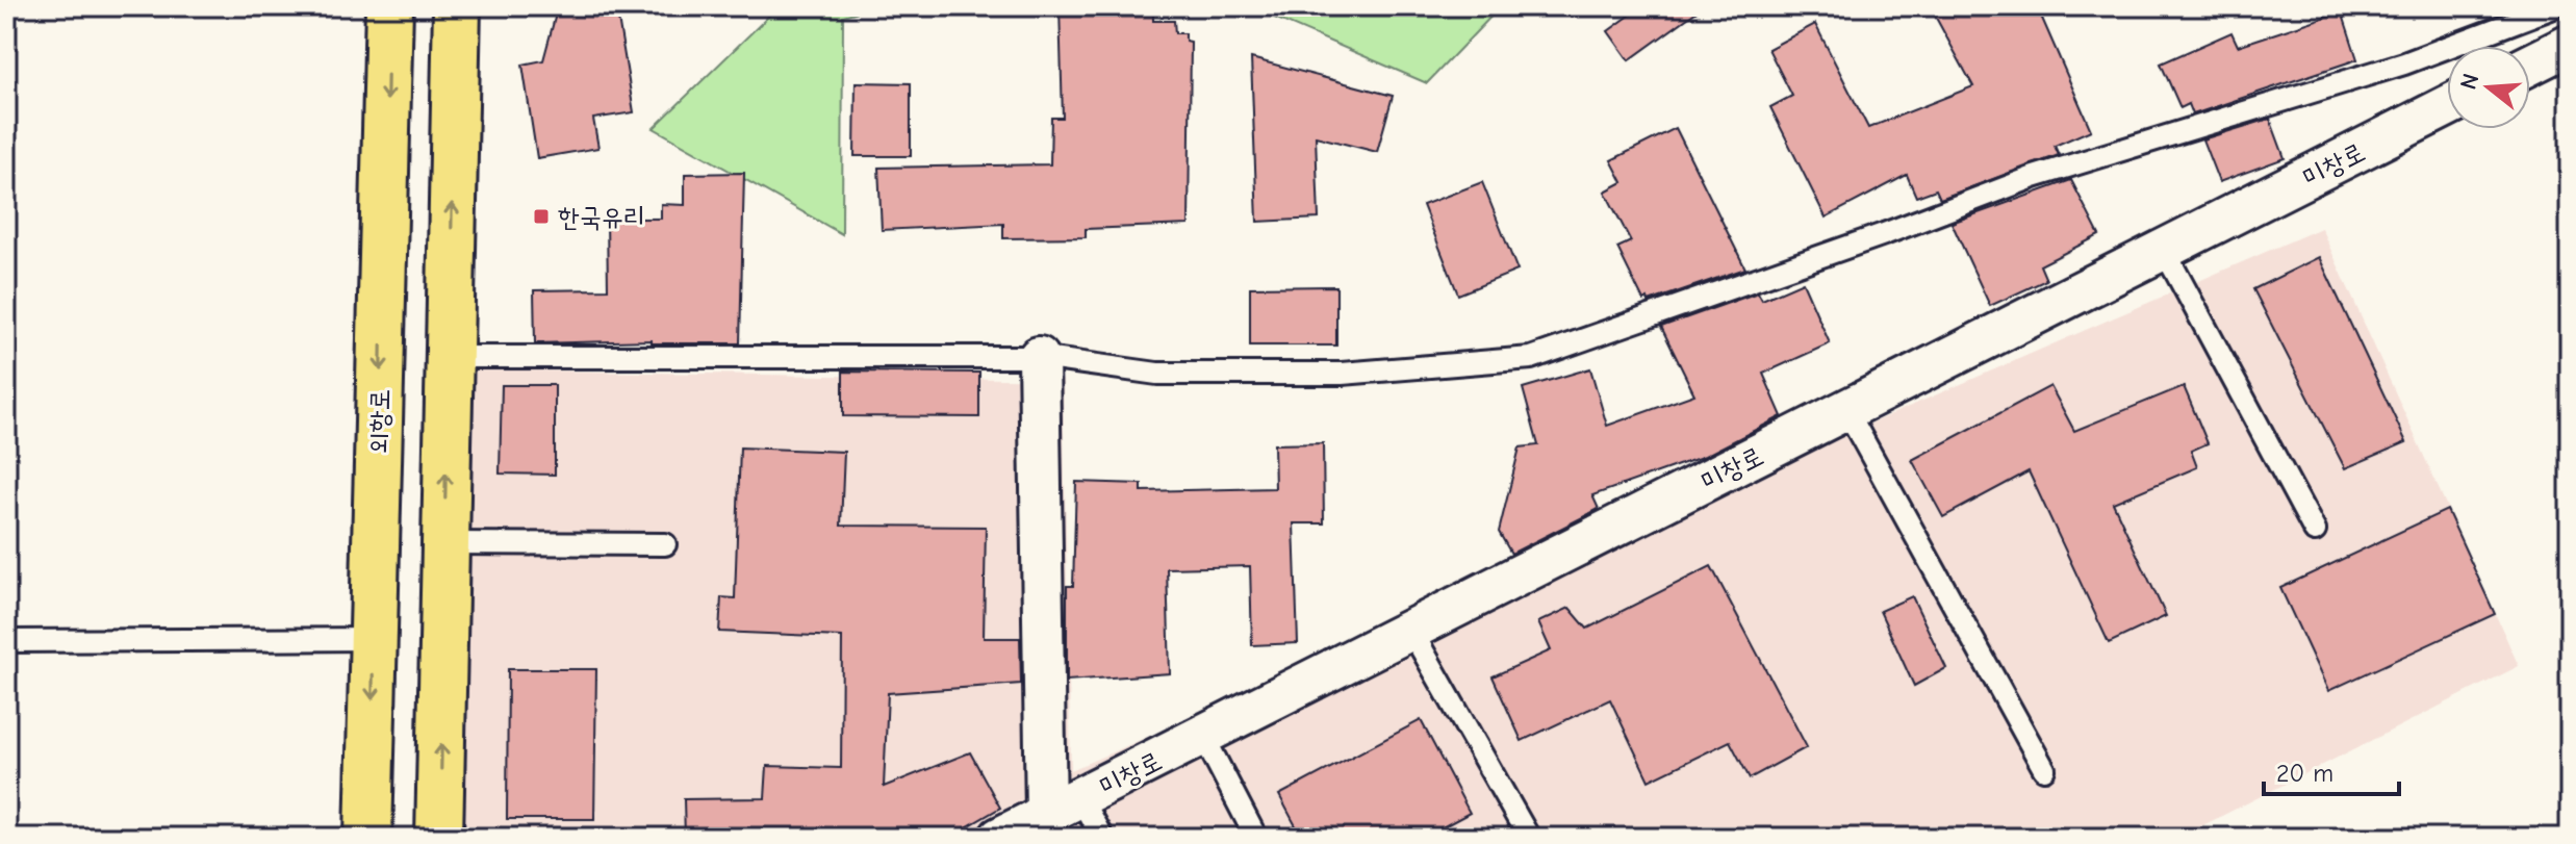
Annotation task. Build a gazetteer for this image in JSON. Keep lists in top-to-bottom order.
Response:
{
  "streets": {
    "main road": ["외항로"],
    "street": ["미창로"]
  },
  "places": {
    "transit": ["한국유리"]
  },
  "scale_bar": "20 m",
  "north": "left"
}
